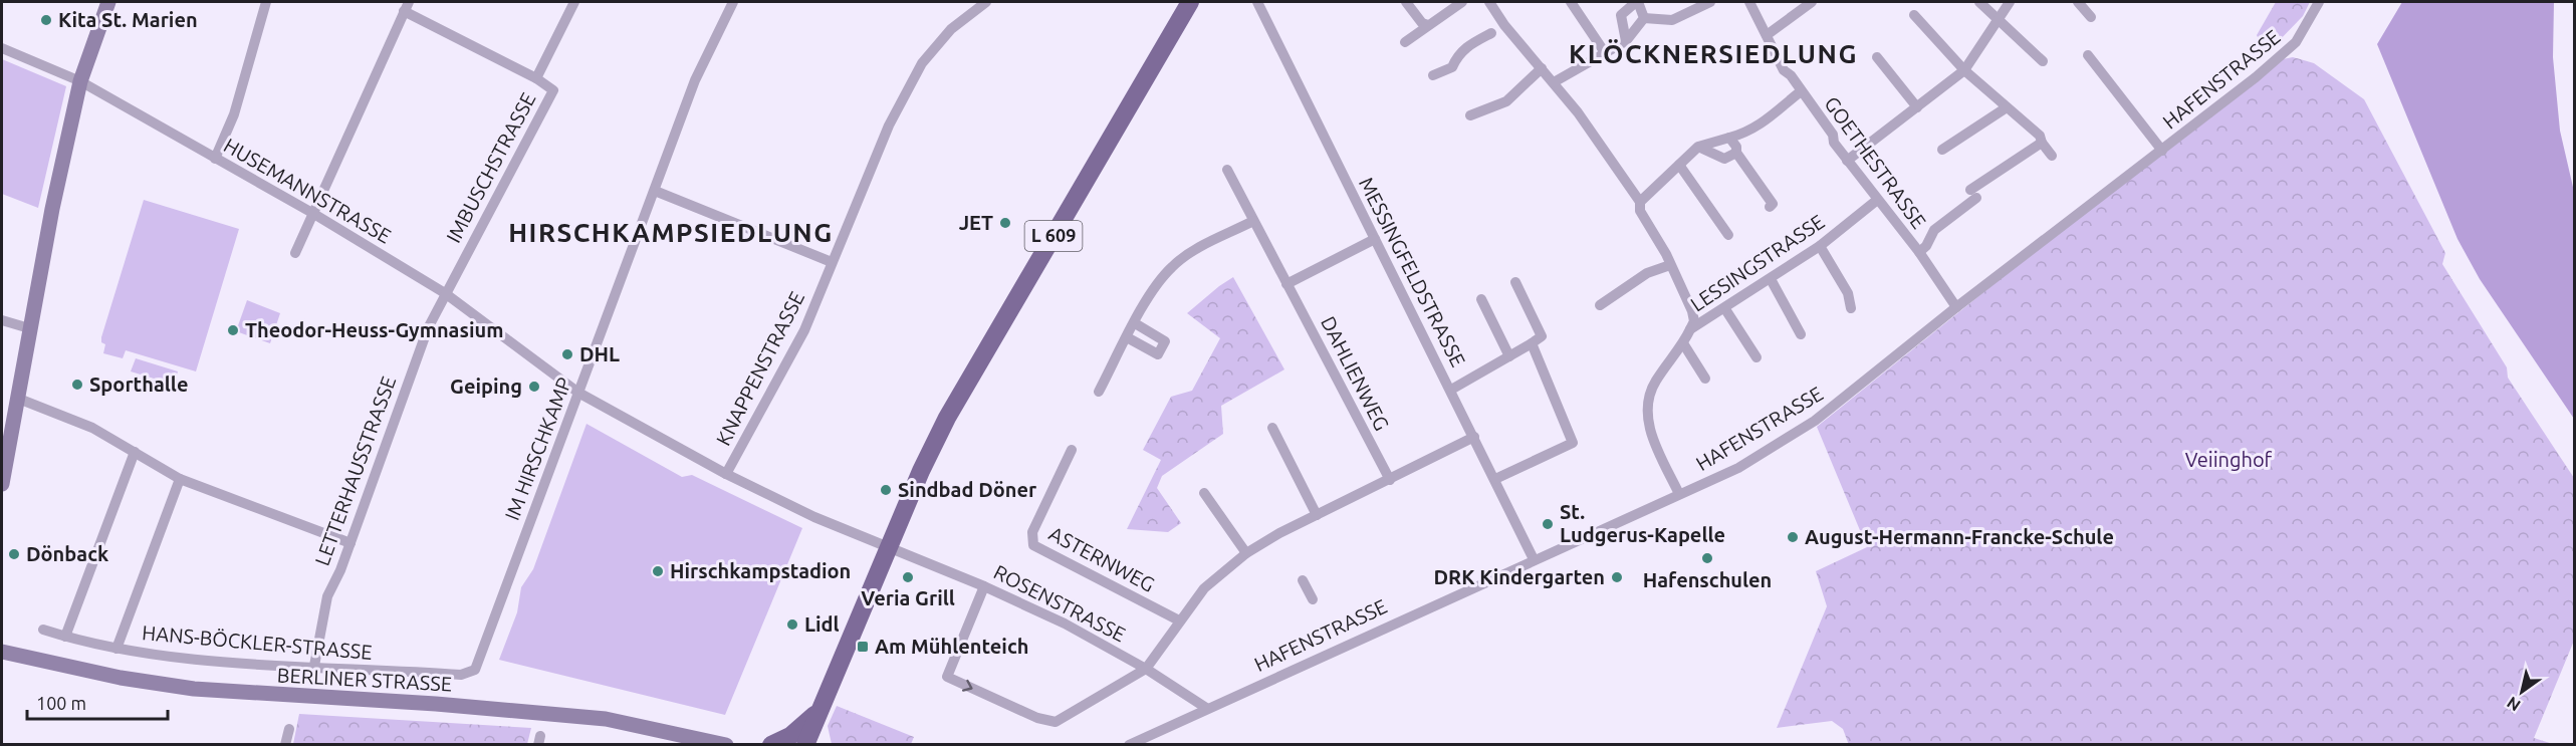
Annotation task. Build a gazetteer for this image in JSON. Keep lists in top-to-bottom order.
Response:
{
  "streets": {
    "main road": ["L 609", "BERLINER STRASSE"],
    "street": [
      "HAFENSTRASSE",
      "GOETHESTRASSE",
      "IMBUSCHSTRASSE",
      "HUSEMANNSTRASSE",
      "LESSINGSTRASSE",
      "MESSINGFELDSTRASSE",
      "KNAPPENSTRASSE",
      "DAHLIENWEG",
      "IM HIRSCHKAMP",
      "LETTERHAUSSTRASSE",
      "ASTERNWEG",
      "ROSENSTRASSE",
      "HANS-BÖCKLER-STRASSE"
    ]
  },
  "crossings": [
    ["HAFENSTRASSE", "GOETHESTRASSE"],
    ["HAFENSTRASSE", "LESSINGSTRASSE"],
    ["HAFENSTRASSE", "MESSINGFELDSTRASSE"],
    ["HAFENSTRASSE", "ROSENSTRASSE"],
    ["GOETHESTRASSE", "LESSINGSTRASSE"],
    ["IMBUSCHSTRASSE", "HUSEMANNSTRASSE"],
    ["IMBUSCHSTRASSE", "LETTERHAUSSTRASSE"],
    ["HUSEMANNSTRASSE", "IM HIRSCHKAMP"],
    ["HUSEMANNSTRASSE", "LETTERHAUSSTRASSE"],
    ["L 609", "ROSENSTRASSE"],
    ["IM HIRSCHKAMP", "HANS-BÖCKLER-STRASSE"],
    ["LETTERHAUSSTRASSE", "HANS-BÖCKLER-STRASSE"]
  ],
  "districts": ["KLÖCKNERSIEDLUNG", "HIRSCHKAMPSIEDLUNG"],
  "parks": ["Veiinghof"],
  "places": {
    "other": [
      "Kita St. Marien",
      "JET",
      "Theodor-Heuss-Gymnasium",
      "DHL",
      "Sporthalle",
      "Geiping",
      "Sindbad Döner",
      "St. Ludgerus-Kapelle",
      "August-Hermann-Francke-Schule",
      "Dönback",
      "Hafenschulen",
      "Hirschkampstadion",
      "Veria Grill",
      "DRK Kindergarten",
      "Lidl"
    ],
    "transit": ["Am Mühlenteich"]
  },
  "scale_bar": "100 m",
  "north": "bottom left"
}
